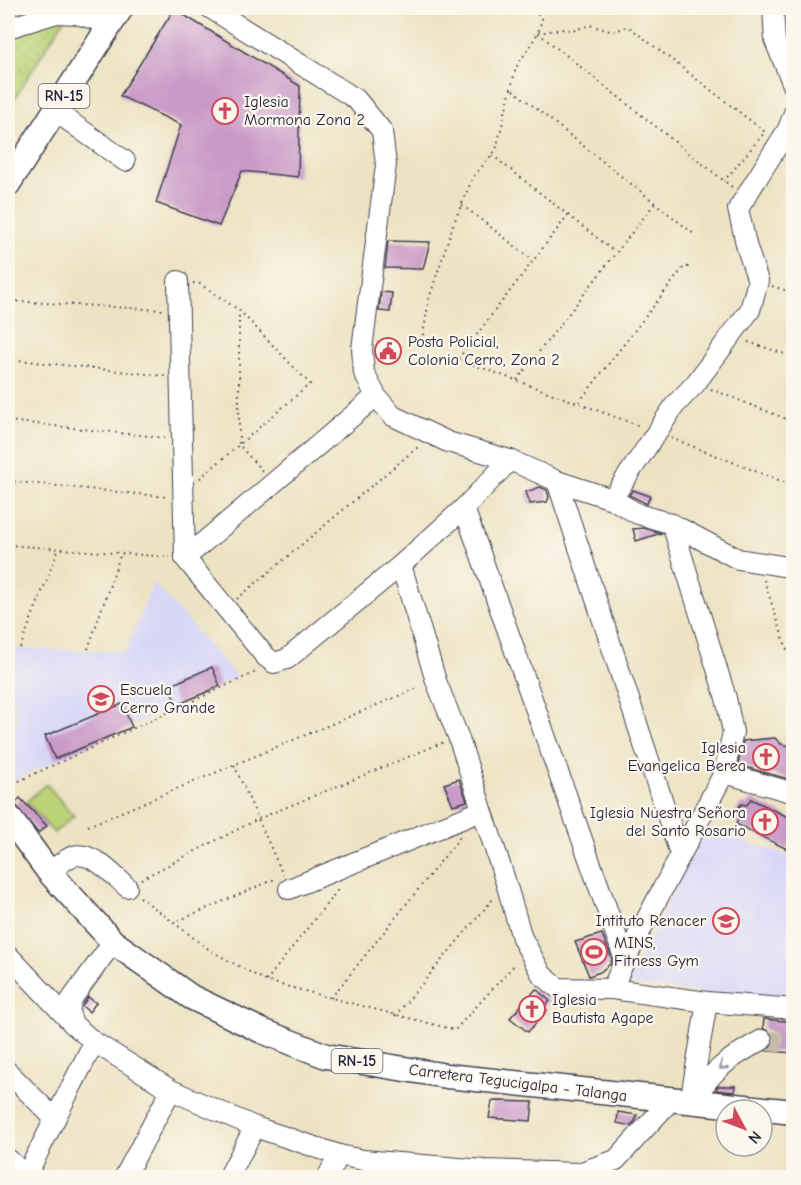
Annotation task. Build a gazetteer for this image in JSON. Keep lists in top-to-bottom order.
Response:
{
  "streets": {
    "main road": ["RN-15", "Carretera Tegucigalpa - Talanga"]
  },
  "places": {
    "church": [
      "Iglesia Mormona Zona 2",
      "Iglesia Evangelica Berea",
      "Iglesia Nuestra Señora del Santo Rosario",
      "Iglesia Bautista Agape"
    ],
    "public building": ["Posta Policial, Colonia Cerro, Zona 2"],
    "school or university": ["Escuela Cerro Grande", "Intituto Renacer"],
    "sports": ["MINS, Fitness Gym"]
  },
  "north": "bottom right"
}
